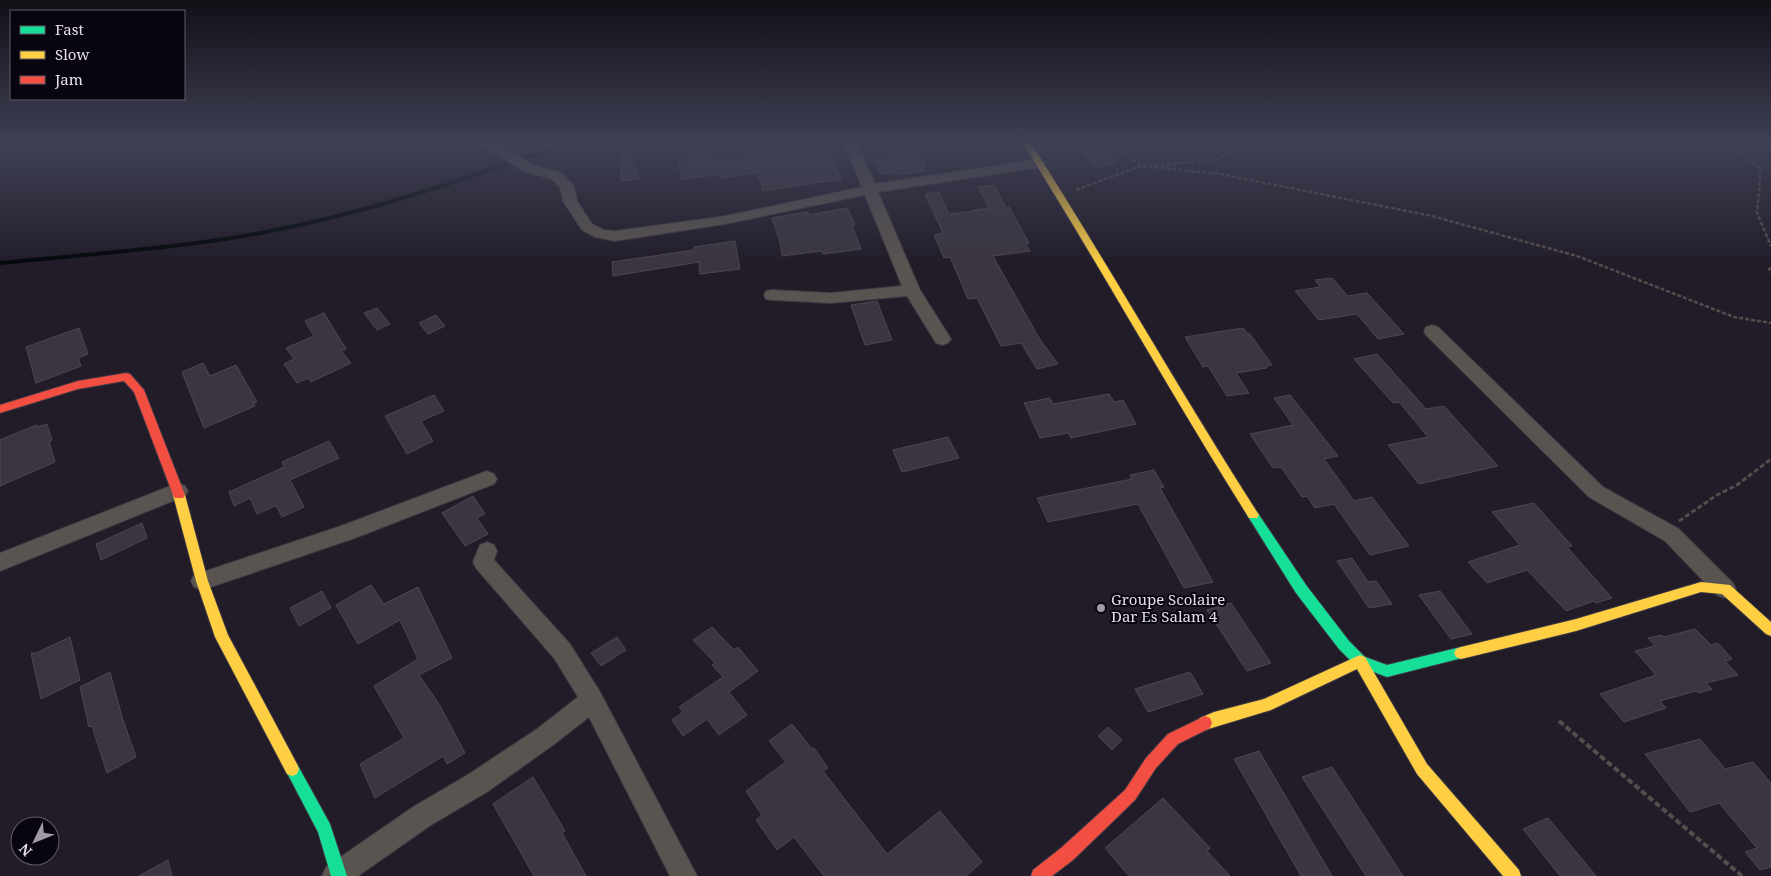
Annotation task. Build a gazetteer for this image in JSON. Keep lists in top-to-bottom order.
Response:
{
  "places": ["Groupe Scolaire Dar Es Salam 4"],
  "legend": ["Fast", "Slow", "Jam"],
  "north": "bottom left"
}
